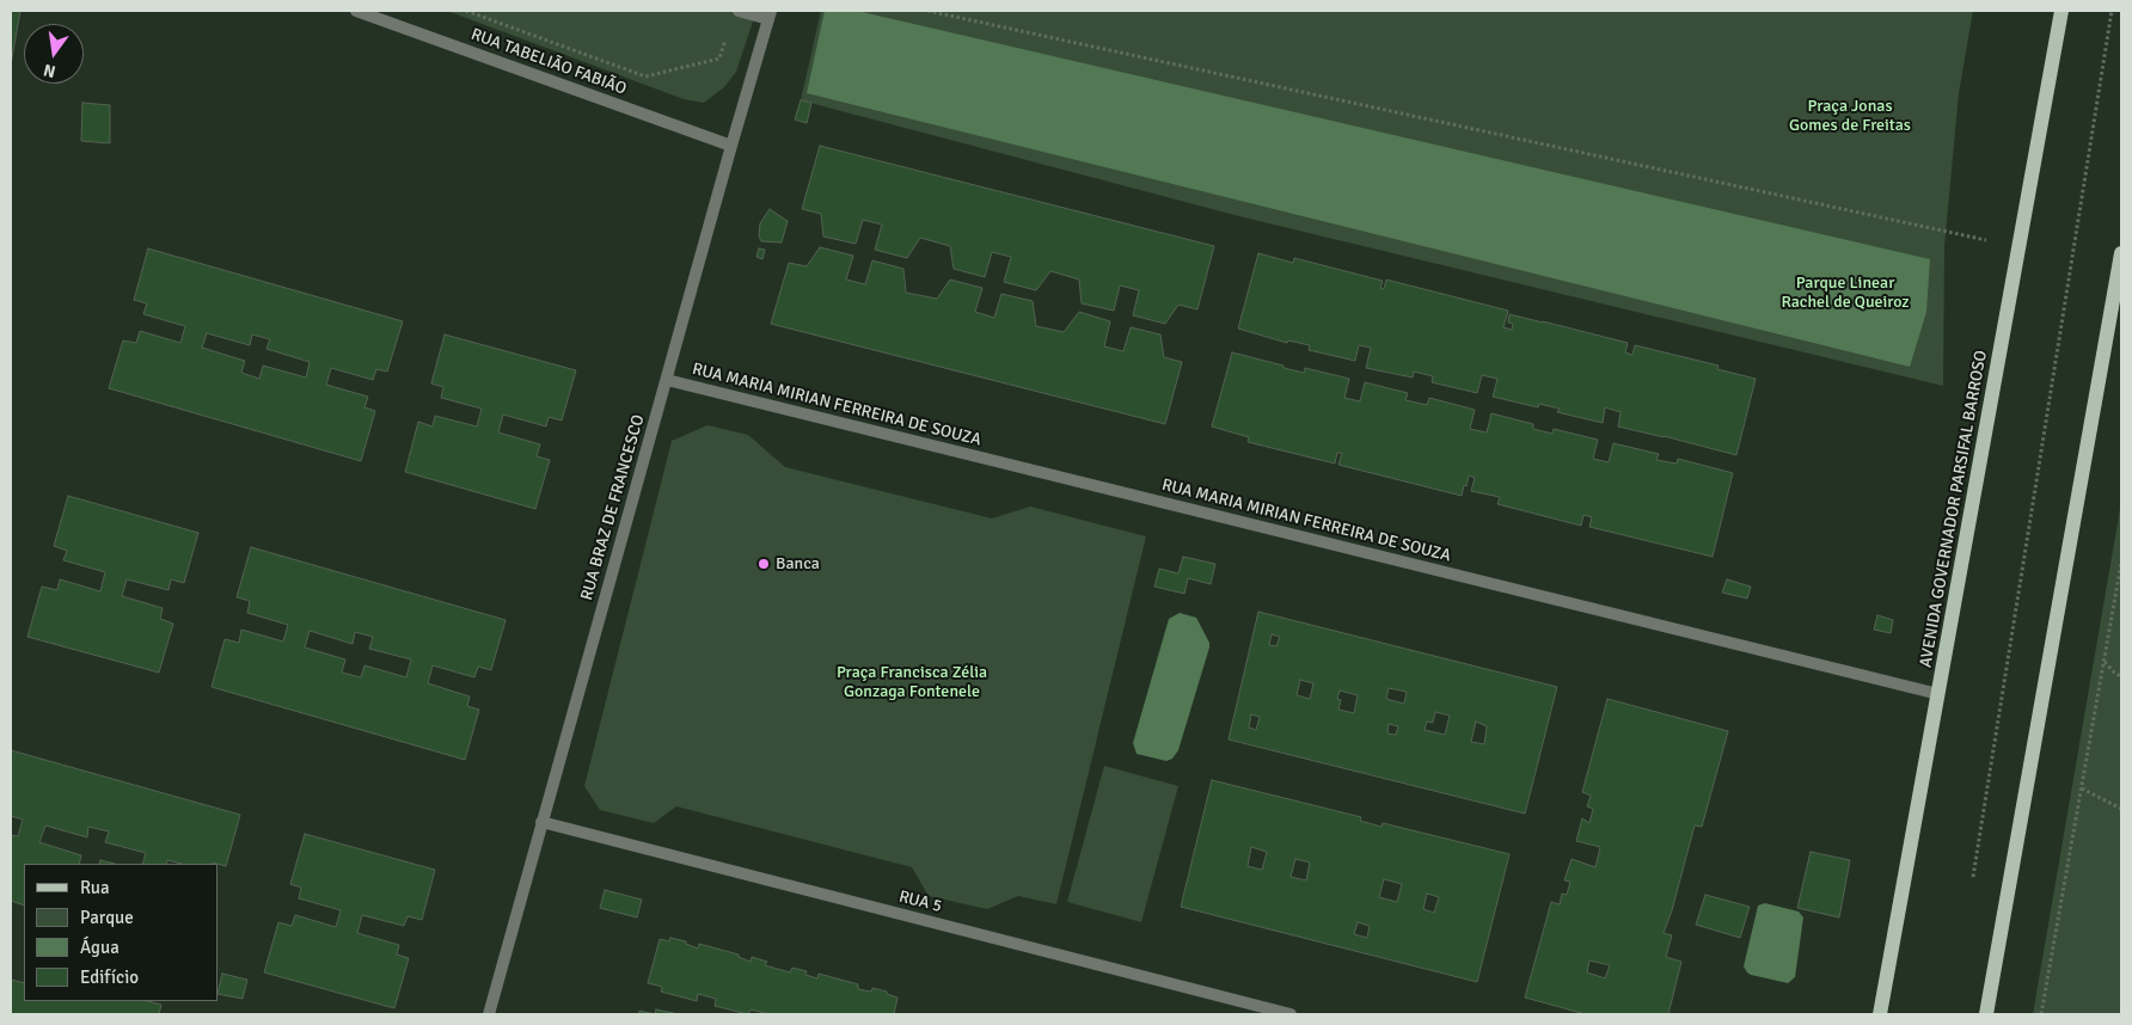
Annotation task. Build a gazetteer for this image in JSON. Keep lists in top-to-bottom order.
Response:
{
  "streets": {
    "main road": ["AVENIDA GOVERNADOR PARSIFAL BARROSO"],
    "street": [
      "RUA TABELIÃO FABIÃO",
      "RUA MARIA MIRIAN FERREIRA DE SOUZA",
      "RUA BRAZ DE FRANCESCO",
      "RUA 5"
    ]
  },
  "crossings": [
    ["RUA TABELIÃO FABIÃO", "RUA BRAZ DE FRANCESCO"],
    ["RUA MARIA MIRIAN FERREIRA DE SOUZA", "RUA BRAZ DE FRANCESCO"],
    ["RUA MARIA MIRIAN FERREIRA DE SOUZA", "AVENIDA GOVERNADOR PARSIFAL BARROSO"],
    ["RUA BRAZ DE FRANCESCO", "RUA 5"]
  ],
  "parks": ["Praça Jonas Gomes de Freitas", "Parque Linear Rachel de Queiroz", "Praça Francisca Zélia Gonzaga Fontenele"],
  "places": ["Banca"],
  "legend": [
    "Rua",
    "Parque",
    "Água",
    "Edifício"
  ],
  "north": "bottom"
}
